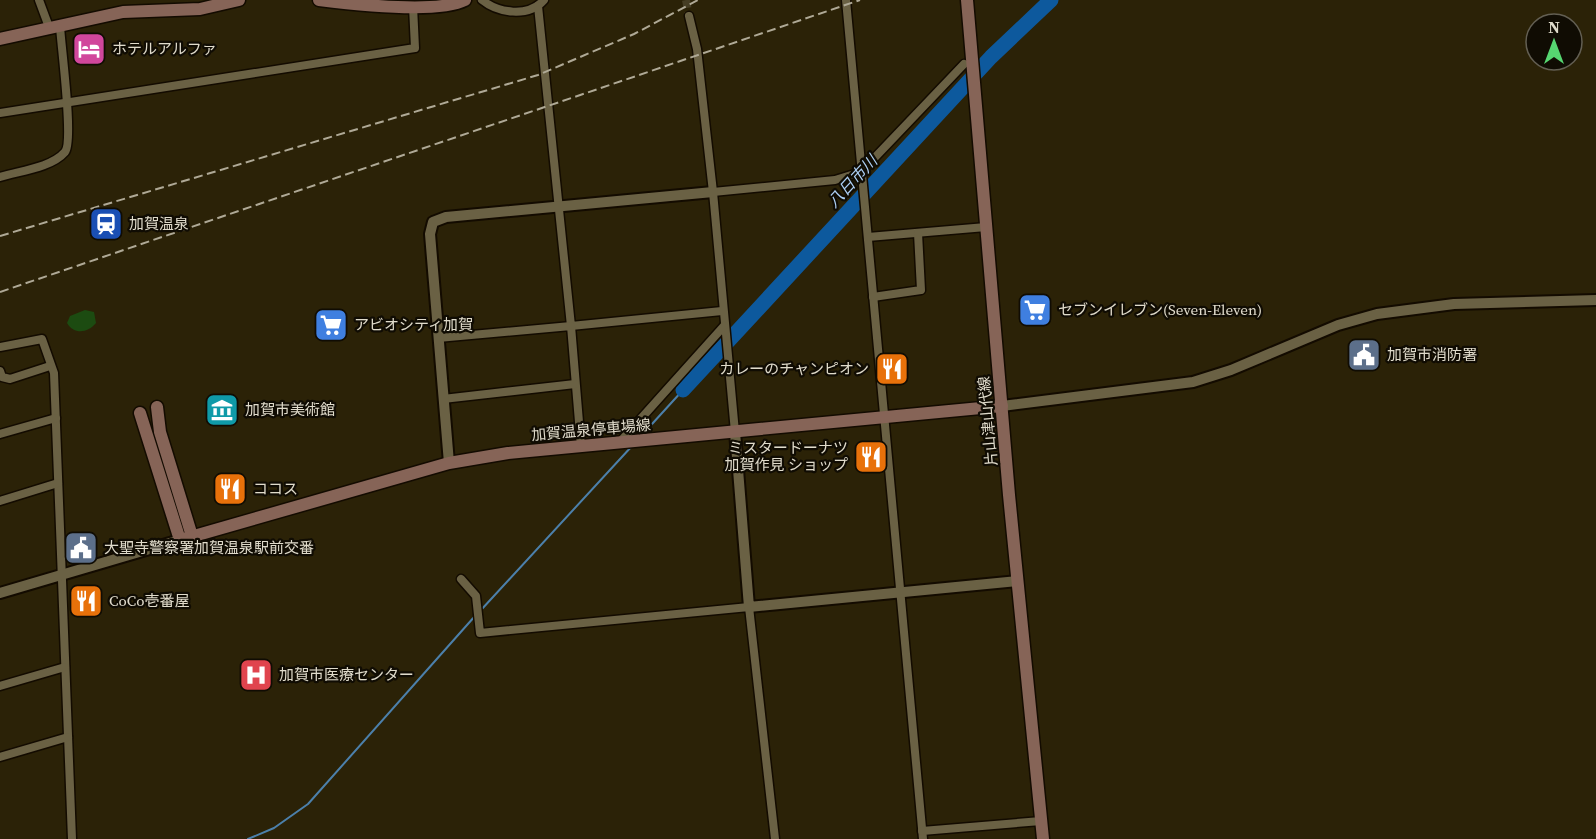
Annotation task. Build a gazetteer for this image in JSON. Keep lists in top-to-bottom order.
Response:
{
  "streets": {
    "main road": ["片山津山代線", "加賀温泉停車場線"]
  },
  "crossings": [
    ["片山津山代線", "加賀温泉停車場線"]
  ],
  "water": ["八日市川"],
  "places": {
    "hotel": ["ホテルアルファ"],
    "station": ["加賀温泉"],
    "supermarket": ["セブンイレブン(Seven-Eleven)", "アビオシティ加賀"],
    "public building": ["加賀市消防署", "大聖寺警察署加賀温泉駅前交番"],
    "restaurant": [
      "カレーのチャンピオン",
      "ミスタードーナツ 加賀作見 ショップ",
      "ココス",
      "CoCo壱番屋"
    ],
    "museum": ["加賀市美術館"],
    "hospital": ["加賀市医療センター"]
  },
  "north": "top"
}
